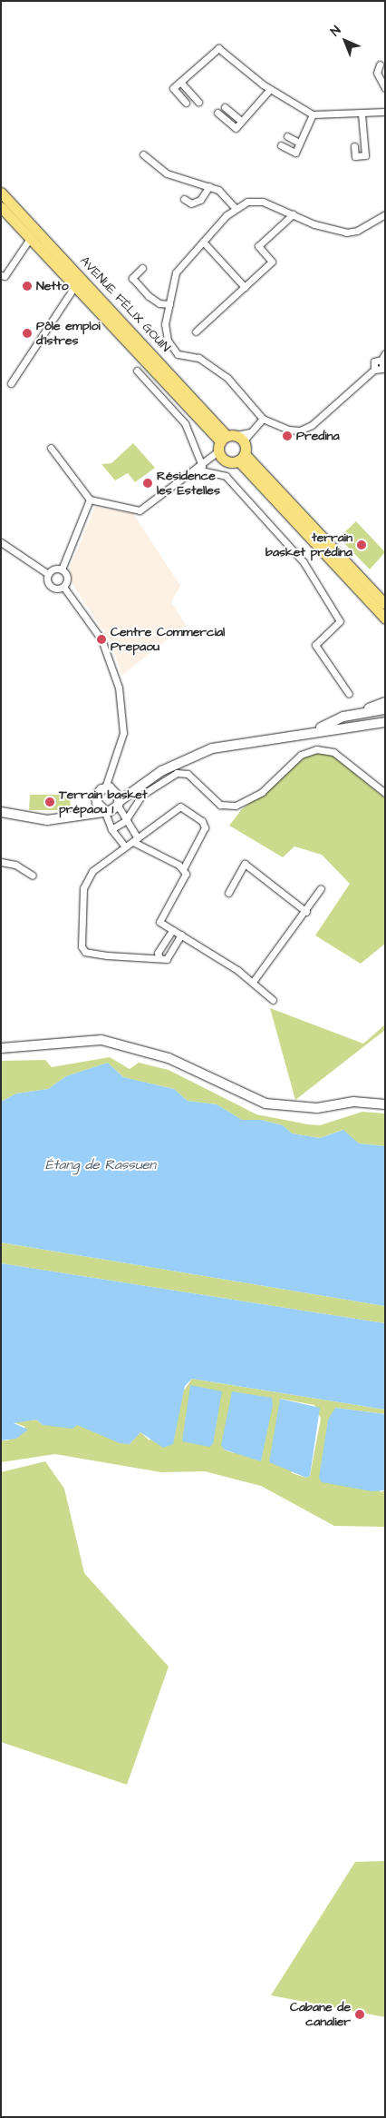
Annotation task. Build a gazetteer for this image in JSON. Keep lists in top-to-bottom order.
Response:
{
  "streets": {
    "main road": ["AVENUE FÉLIX GOUIN"]
  },
  "water": ["Étang de Rassuen"],
  "places": [
    "Netto",
    "Pôle emploi d'Istres",
    "Predina",
    "Résidence les Estelles",
    "terrain basket prédina",
    "Centre Commercial Prepaou",
    "Terrain basket prépaou 1",
    "Cabane de canalier"
  ],
  "north": "top left"
}
